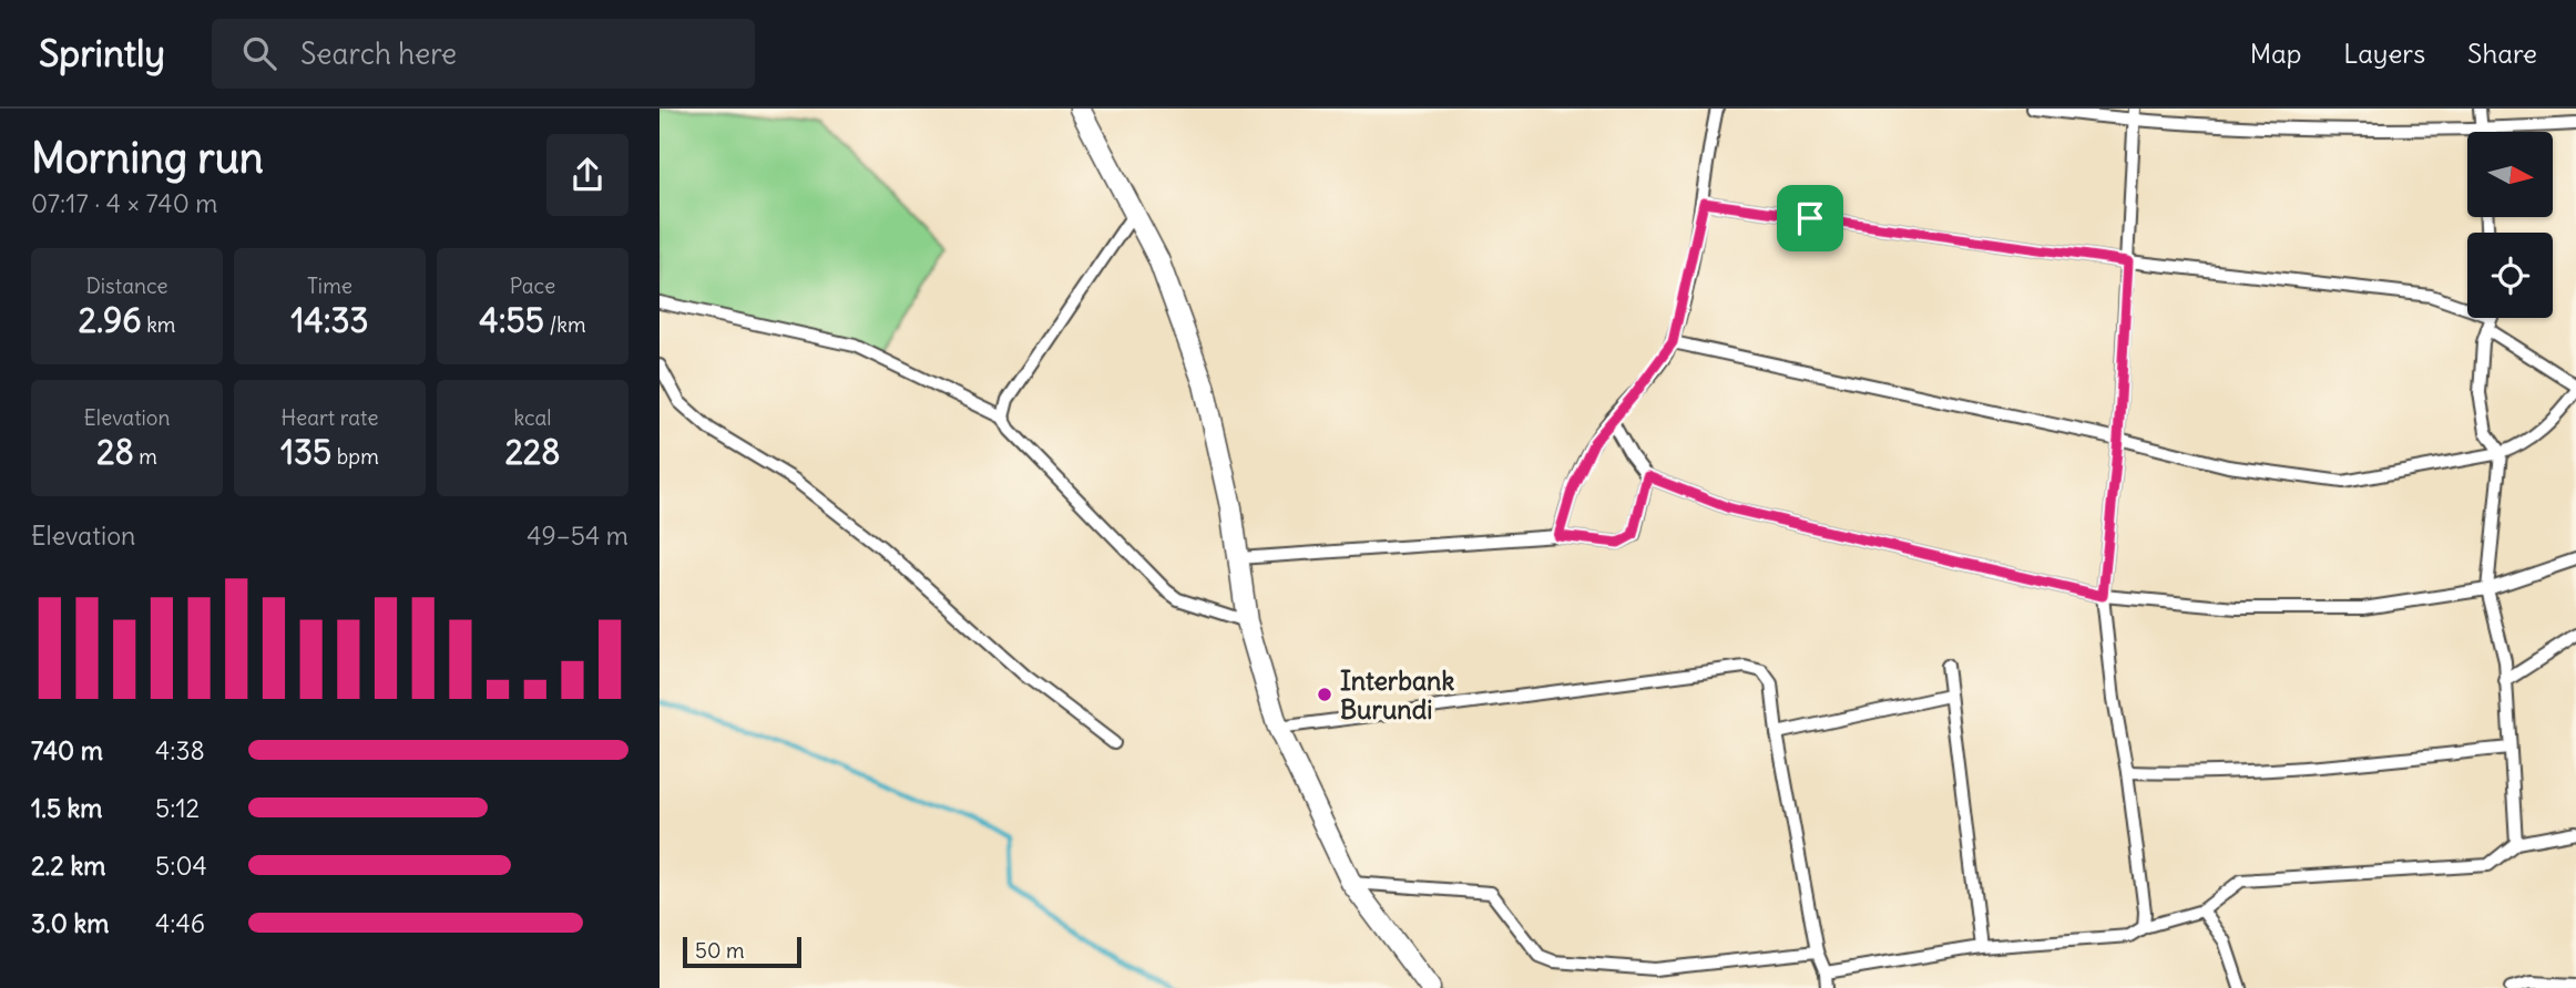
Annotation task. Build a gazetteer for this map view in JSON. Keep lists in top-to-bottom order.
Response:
{
  "places": ["Interbank Burundi"],
  "scale_bar": "50 m",
  "north": "right",
  "page": {
    "header": "Sprintly",
    "search": "Search here",
    "nav": ["Map", "Layers", "Share"],
    "heading": ["Morning run", "07:17 · 4 × 740 m"],
    "stats": [
      ["Distance", "2.96 km"],
      ["Time", "14:33"],
      ["Pace", "4:55 /km"],
      ["Elevation", "28 m"],
      ["Heart rate", "135 bpm"],
      ["kcal", "228"]
    ],
    "chart": ["Elevation", "49–54 m"],
    "list": [
      {
        "name": "740 m",
        "note": "4:38"
      },
      {
        "name": "1.5 km",
        "note": "5:12"
      },
      {
        "name": "2.2 km",
        "note": "5:04"
      },
      {
        "name": "3.0 km",
        "note": "4:46"
      }
    ],
    "scale": "50 m"
  }
}
